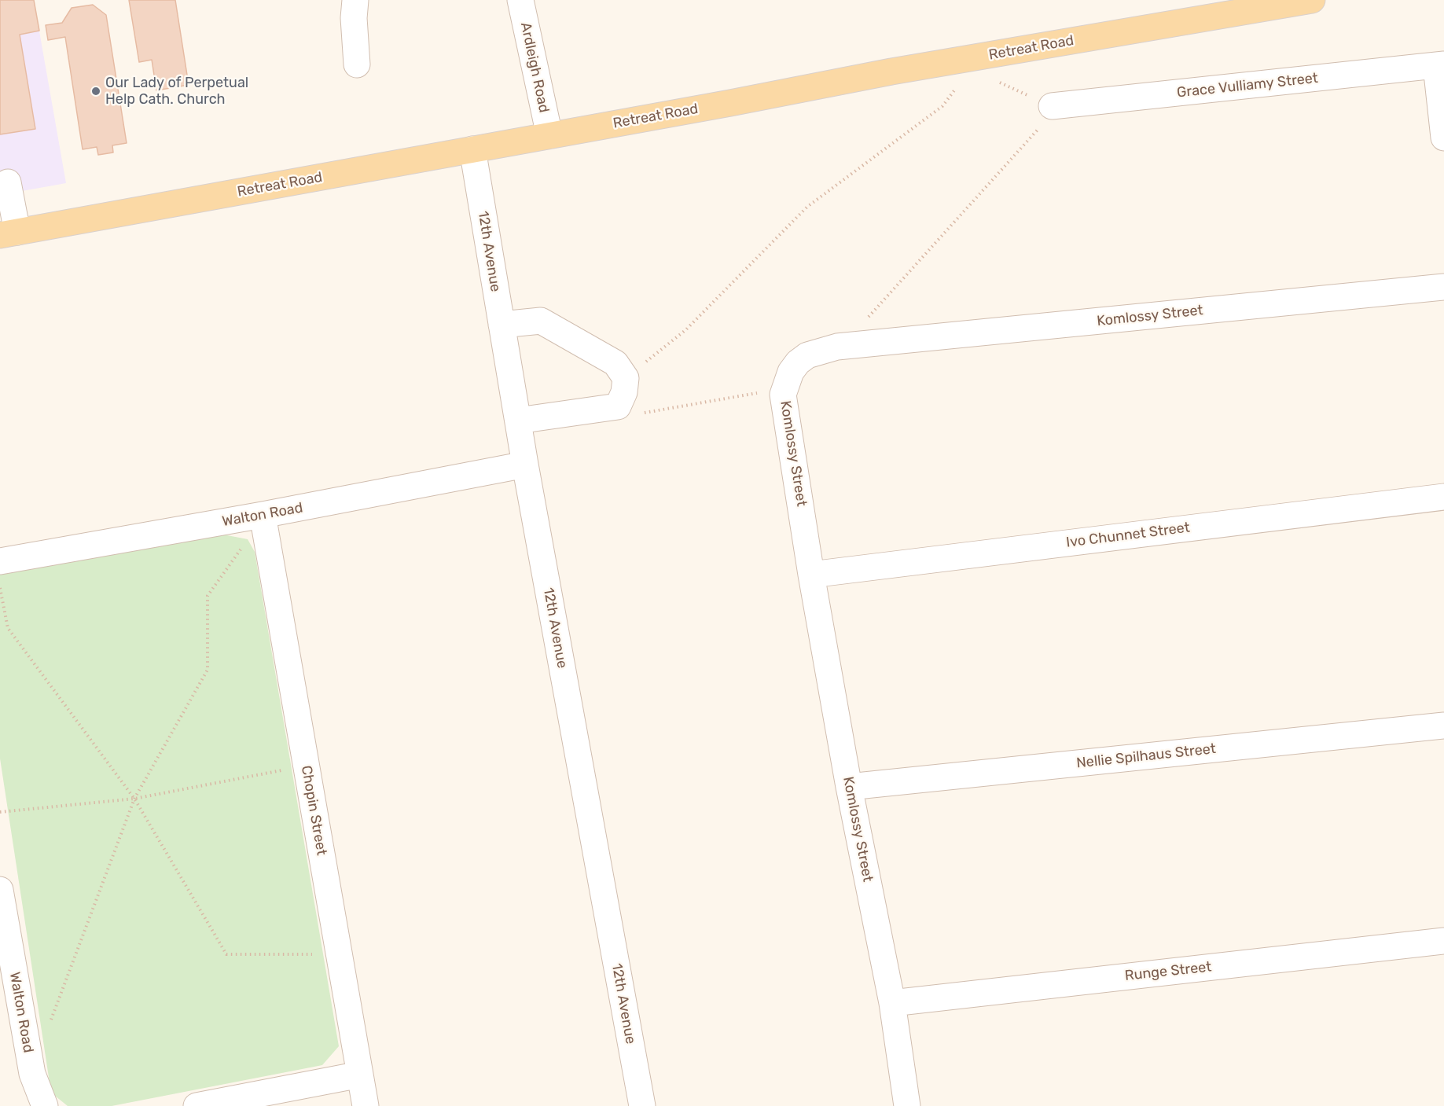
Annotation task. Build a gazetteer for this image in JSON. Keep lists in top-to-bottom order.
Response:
{
  "streets": {
    "main road": ["Retreat Road"],
    "street": [
      "Ardleigh Road",
      "Grace Vulliamy Street",
      "12th Avenue",
      "Komlossy Street",
      "Walton Road",
      "Ivo Chunnet Street",
      "Nellie Spilhaus Street",
      "Chopin Street",
      "Runge Street"
    ]
  },
  "crossings": [
    ["Retreat Road", "Ardleigh Road"],
    ["Retreat Road", "12th Avenue"],
    ["12th Avenue", "Walton Road"],
    ["Komlossy Street", "Ivo Chunnet Street"],
    ["Komlossy Street", "Nellie Spilhaus Street"],
    ["Komlossy Street", "Runge Street"],
    ["Walton Road", "Chopin Street"]
  ],
  "places": ["Our Lady of Perpetual Help Cath. Church"]
}
